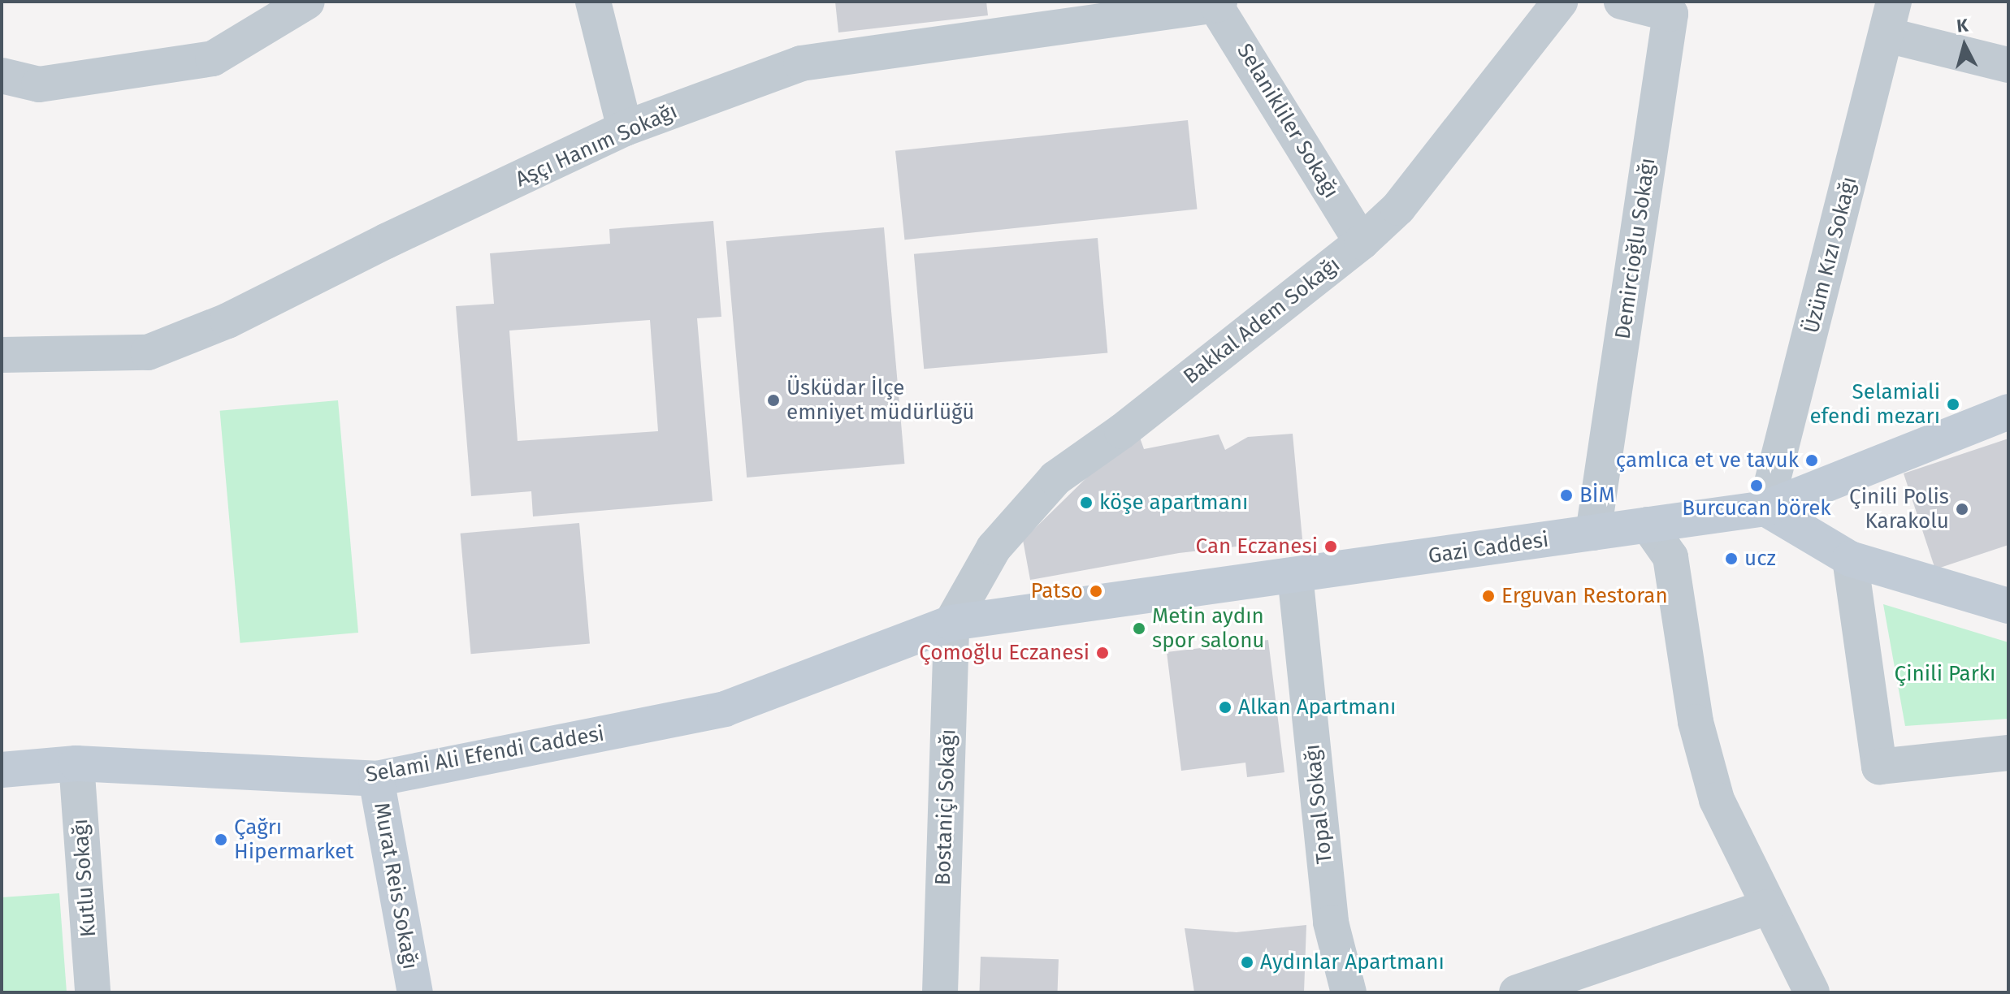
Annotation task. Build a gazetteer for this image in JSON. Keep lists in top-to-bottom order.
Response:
{
  "streets": {
    "street": [
      "Selanikliler Sokağı",
      "Aşçı Hanım Sokağı",
      "Demircioğlu Sokağı",
      "Üzüm Kızı Sokağı",
      "Bakkal Adem Sokağı",
      "Gazi Caddesi",
      "Selami Ali Efendi Caddesi",
      "Topal Sokağı",
      "Bostaniçi Sokağı",
      "Kutlu Sokağı",
      "Murat Reis Sokağı"
    ]
  },
  "crossings": [
    ["Selanikliler Sokağı", "Aşçı Hanım Sokağı"],
    ["Selanikliler Sokağı", "Bakkal Adem Sokağı"],
    ["Demircioğlu Sokağı", "Gazi Caddesi"],
    ["Üzüm Kızı Sokağı", "Gazi Caddesi"],
    ["Bakkal Adem Sokağı", "Gazi Caddesi"],
    ["Bakkal Adem Sokağı", "Selami Ali Efendi Caddesi"],
    ["Bakkal Adem Sokağı", "Bostaniçi Sokağı"],
    ["Gazi Caddesi", "Selami Ali Efendi Caddesi"],
    ["Gazi Caddesi", "Topal Sokağı"],
    ["Gazi Caddesi", "Bostaniçi Sokağı"],
    ["Selami Ali Efendi Caddesi", "Bostaniçi Sokağı"],
    ["Selami Ali Efendi Caddesi", "Kutlu Sokağı"],
    ["Selami Ali Efendi Caddesi", "Murat Reis Sokağı"]
  ],
  "parks": ["Çinili Parkı"],
  "places": [
    "Üsküdar İlçe emniyet müdürlüğü",
    "Selamiali efendi mezarı",
    "çamlıca et ve tavuk",
    "Burcucan börek",
    "BİM",
    "köşe apartmanı",
    "Çinili Polis Karakolu",
    "Can Eczanesi",
    "ucz",
    "Patso",
    "Erguvan Restoran",
    "Metin aydın spor salonu",
    "Çomoğlu Eczanesi",
    "Alkan Apartmanı",
    "Çağrı Hipermarket",
    "Aydınlar Apartmanı"
  ],
  "north": "top"
}
